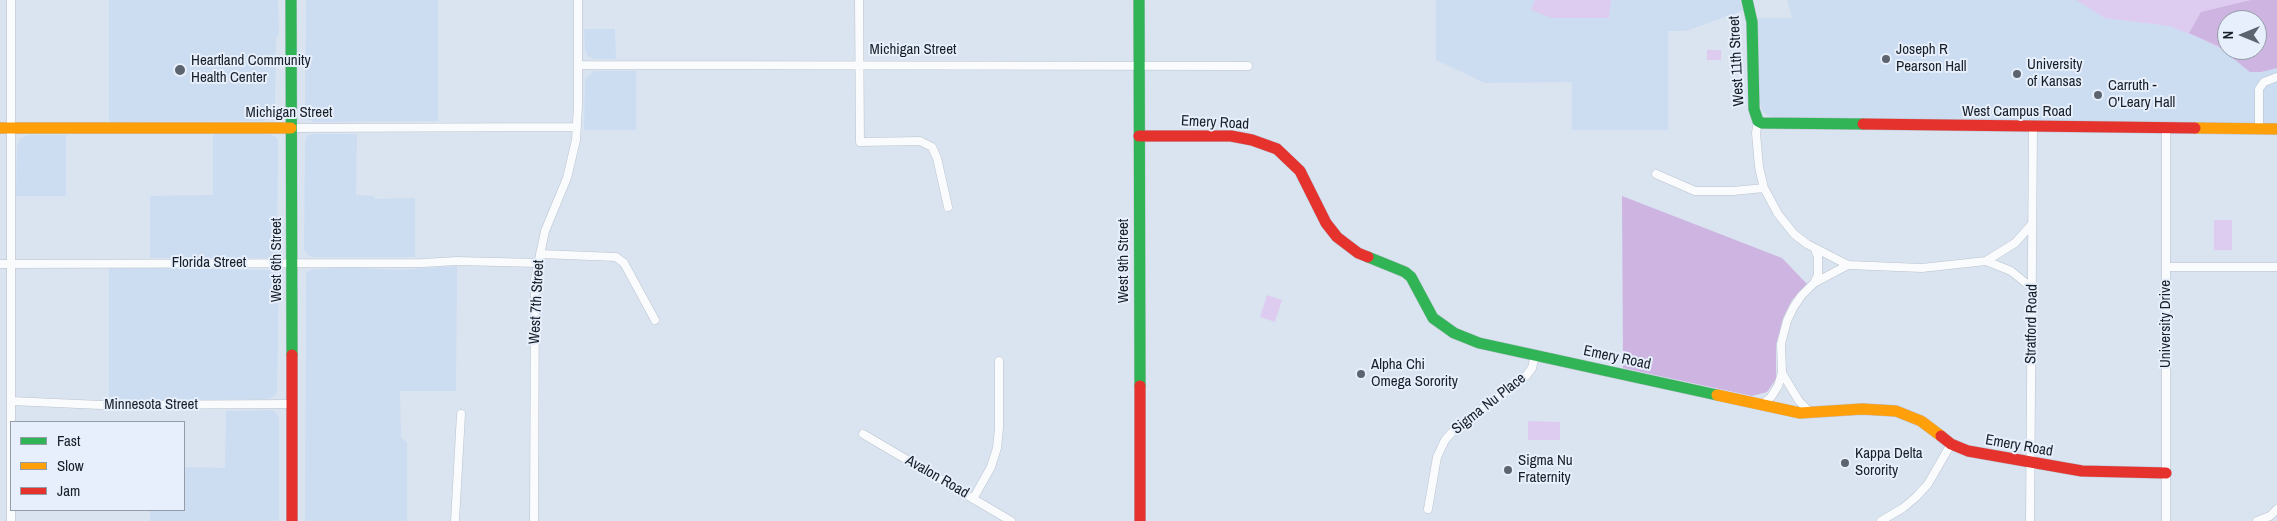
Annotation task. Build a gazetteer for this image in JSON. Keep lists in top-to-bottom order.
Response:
{
  "streets": {
    "main road": [
      "Michigan Street",
      "West 11th Street",
      "West Campus Road",
      "Emery Road",
      "West 6th Street",
      "West 9th Street"
    ],
    "street": [
      "Florida Street",
      "West 7th Street",
      "Stratford Road",
      "University Drive",
      "Sigma Nu Place",
      "Minnesota Street",
      "Avalon Road"
    ]
  },
  "crossings": [
    ["Michigan Street", "West 6th Street"],
    ["Michigan Street", "West 9th Street"],
    ["Michigan Street", "West 7th Street"],
    ["West 11th Street", "West Campus Road"],
    ["West Campus Road", "Stratford Road"],
    ["West Campus Road", "University Drive"],
    ["Emery Road", "West 9th Street"],
    ["Emery Road", "Stratford Road"],
    ["Emery Road", "University Drive"],
    ["Emery Road", "Sigma Nu Place"],
    ["West 6th Street", "Florida Street"],
    ["West 6th Street", "Minnesota Street"],
    ["Florida Street", "West 7th Street"]
  ],
  "places": [
    "Joseph R Pearson Hall",
    "Heartland Community Health Center",
    "University of Kansas",
    "Carruth - O'Leary Hall",
    "Alpha Chi Omega Sorority",
    "Kappa Delta Sorority",
    "Sigma Nu Fraternity"
  ],
  "legend": ["Fast", "Slow", "Jam"],
  "north": "left"
}
